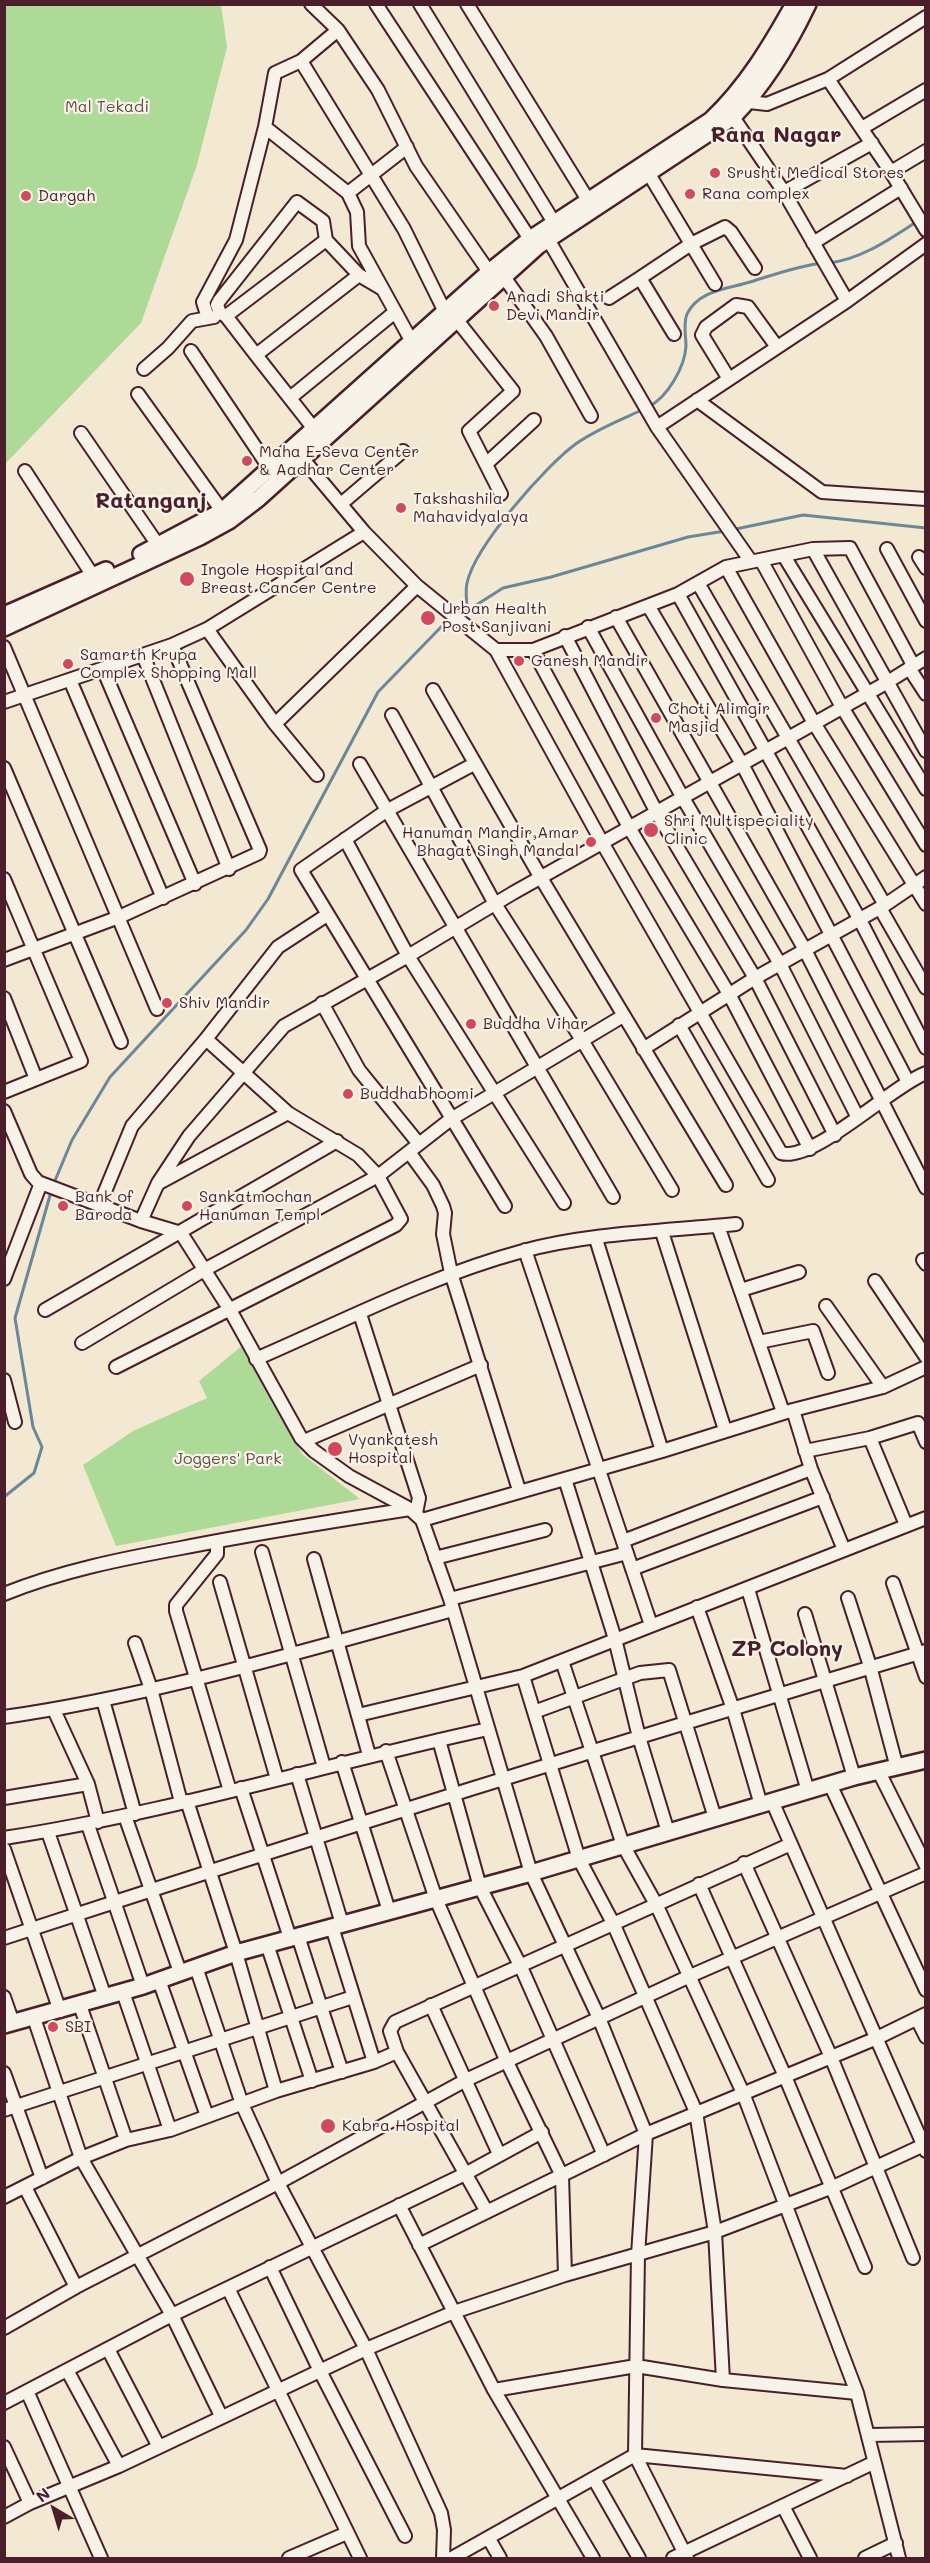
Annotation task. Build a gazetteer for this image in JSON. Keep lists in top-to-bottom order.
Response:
{
  "districts": ["Rana Nagar", "Ratanganj", "ZP Colony"],
  "parks": ["Mal Tekadi", "Joggers' Park"],
  "places": [
    "Srushti Medical Stores",
    "Rana complex",
    "Dargah",
    "Anadi Shakti Devi Mandir",
    "Maha E-Seva Center & Aadhar Center",
    "Takshashila Mahavidyalaya",
    "Ingole Hospital and Breast Cancer Centre",
    "Urban Health Post Sanjivani",
    "Ganesh Mandir",
    "Samarth Krupa Complex Shopping Mall",
    "Choti Alimgir Masjid",
    "Shri Multispeciality Clinic",
    "Hanuman Mandir,Amar Bhagat Singh Mandal",
    "Shiv Mandir",
    "Buddha Vihar",
    "Buddhabhoomi",
    "Bank of Baroda",
    "Sankatmochan Hanuman Templ",
    "Vyankatesh Hospital",
    "SBI",
    "Kabra Hospital"
  ],
  "north": "top left"
}
